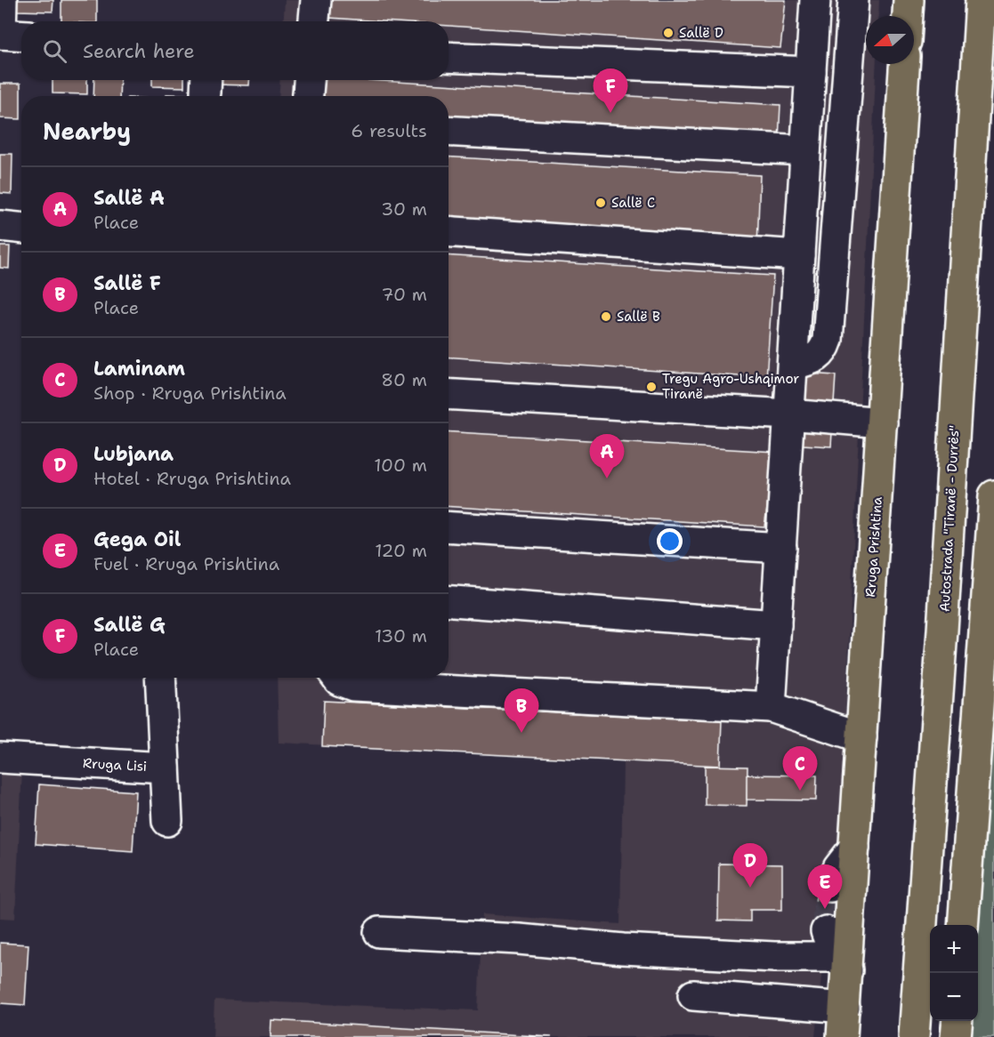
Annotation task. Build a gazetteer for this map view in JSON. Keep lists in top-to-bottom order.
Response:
{
  "streets": {
    "main road": ["Autostrada \"Tiranë - Durrës\"", "Rruga Prishtina"],
    "street": ["Rruga Lisi"]
  },
  "places": [
    "Sallë D",
    "Sallë C",
    "Sallë B",
    "Tregu Agro-Ushqimor Tiranë"
  ],
  "north": "left",
  "page": {
    "search": "Search here",
    "pins": [
      "F",
      "A",
      "B",
      "C",
      "D",
      "E"
    ],
    "heading": ["Nearby", "6 results"],
    "list": [
      {
        "mark": "A",
        "name": "Sallë A",
        "note": "Place",
        "value": "30 m"
      },
      {
        "mark": "B",
        "name": "Sallë F",
        "note": "Place",
        "value": "70 m"
      },
      {
        "mark": "C",
        "name": "Laminam",
        "note": "Shop · Rruga Prishtina",
        "value": "80 m"
      },
      {
        "mark": "D",
        "name": "Lubjana",
        "note": "Hotel · Rruga Prishtina",
        "value": "100 m"
      },
      {
        "mark": "E",
        "name": "Gega Oil",
        "note": "Fuel · Rruga Prishtina",
        "value": "120 m"
      },
      {
        "mark": "F",
        "name": "Sallë G",
        "note": "Place",
        "value": "130 m"
      }
    ],
    "map_buttons": ["+", "−"]
  }
}
